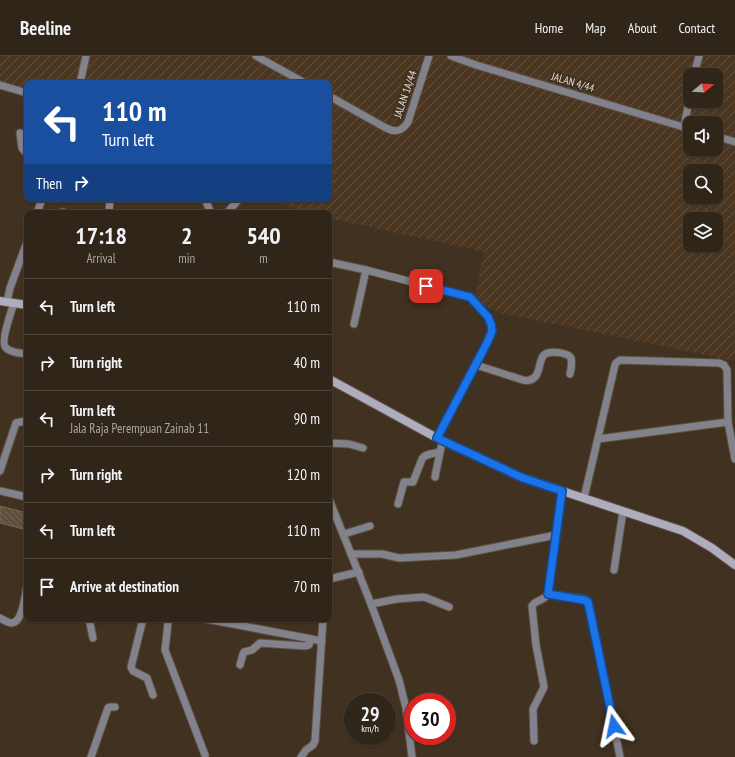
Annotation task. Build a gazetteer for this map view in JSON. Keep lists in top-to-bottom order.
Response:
{
  "streets": {
    "street": ["JALAN 4/44", "JALAN 1A/44"]
  },
  "north": "right",
  "page": {
    "header": "Beeline",
    "nav": [
      "Home",
      "Map",
      "About",
      "Contact"
    ],
    "turn": ["110 m", "Turn left"],
    "then": "Then",
    "eta": [
      "17:18",
      "Arrival",
      "2",
      "min",
      "540",
      "m"
    ],
    "list": [
      {
        "name": "Turn left",
        "value": "110 m"
      },
      {
        "name": "Turn right",
        "value": "40 m"
      },
      {
        "name": "Turn left",
        "note": "Jala Raja Perempuan Zainab 11",
        "value": "90 m"
      },
      {
        "name": "Turn right",
        "value": "120 m"
      },
      {
        "name": "Turn left",
        "value": "110 m"
      },
      {
        "name": "Arrive at destination",
        "value": "70 m"
      }
    ],
    "speed": "29 km/h",
    "limit": "30"
  }
}
